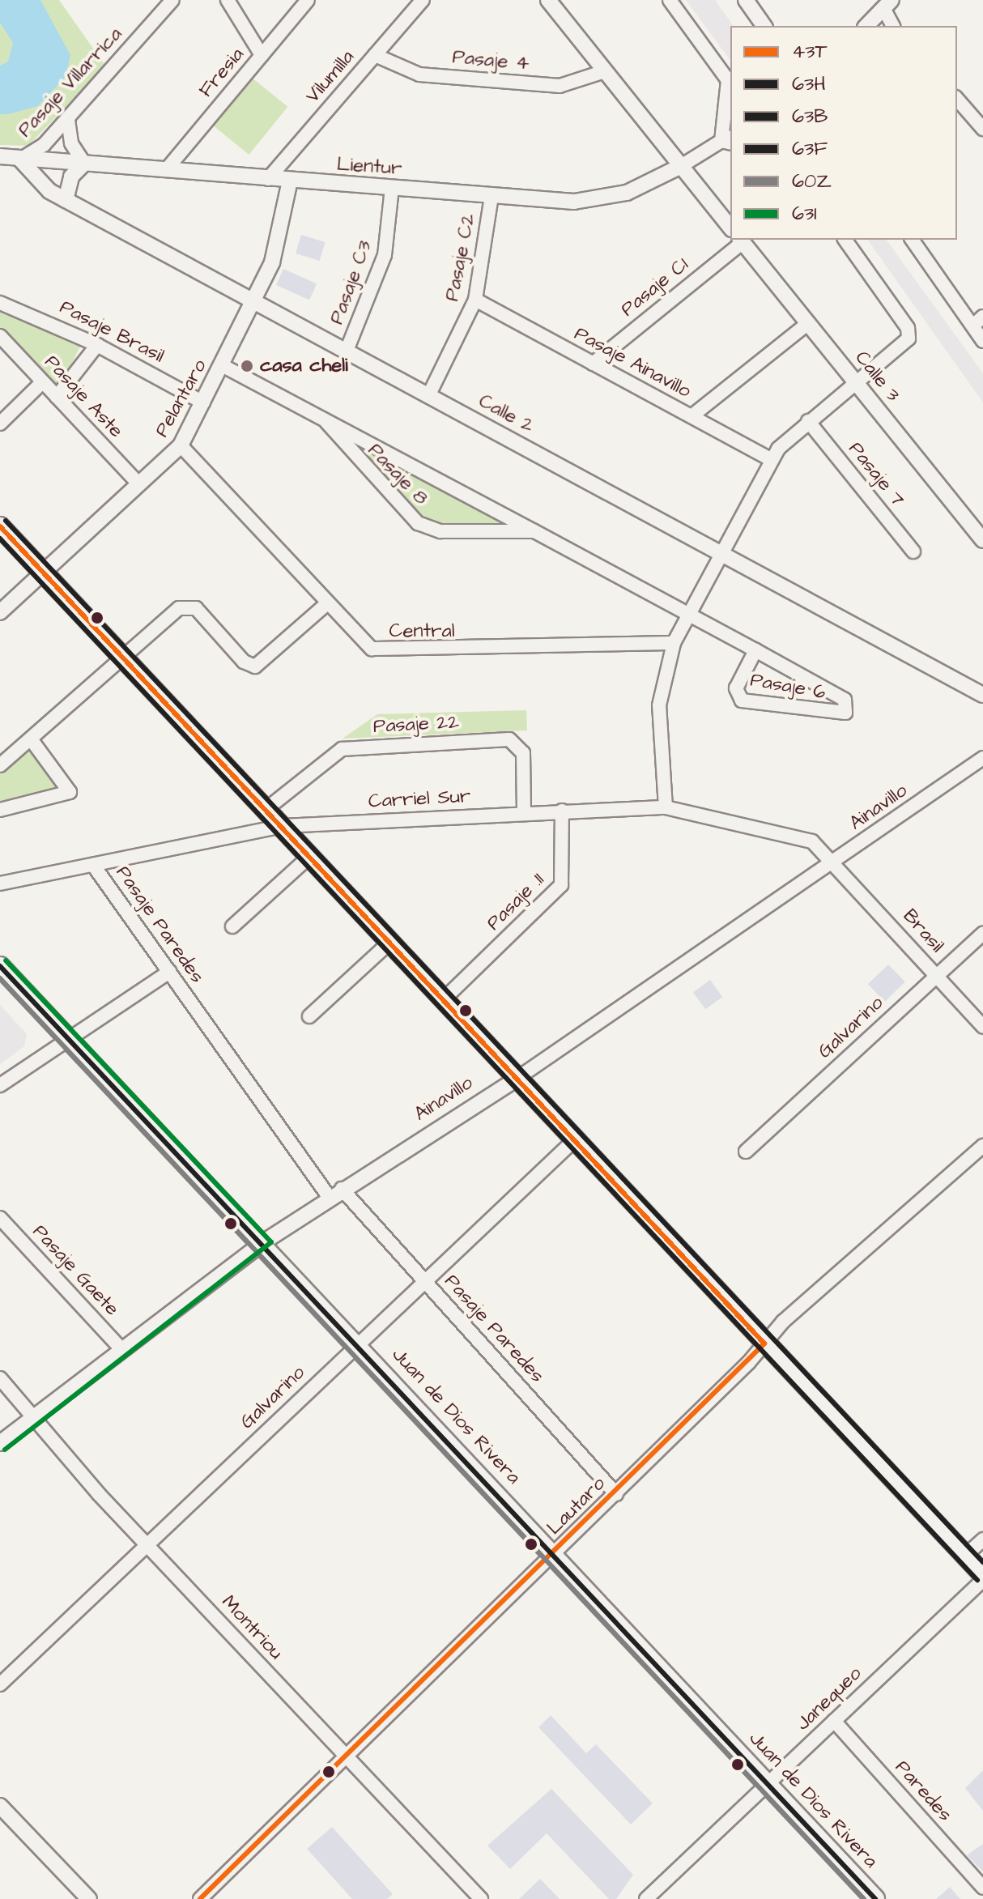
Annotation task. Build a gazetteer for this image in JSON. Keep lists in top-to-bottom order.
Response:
{
  "streets": {
    "main road": ["Juan de Dios Rivera"],
    "street": [
      "Pasaje 4",
      "Fresia",
      "Vilumilla",
      "Pasaje Villarrica",
      "Lientur",
      "Pasaje C2",
      "Pasaje C3",
      "Pasaje C1",
      "Pasaje Brasil",
      "Pasaje Ainavillo",
      "Calle 3",
      "Pasaje Aste",
      "Pelantaro",
      "Calle 2",
      "Pasaje 8",
      "Pasaje 7",
      "Central",
      "Pasaje 6",
      "Pasaje 22",
      "Carriel Sur",
      "Ainavillo",
      "Pasaje .11",
      "Pasaje Paredes",
      "Brasil",
      "Galvarino",
      "Pasaje Gaete",
      "Lautaro",
      "Montriou",
      "Janequeo",
      "Paredes"
    ]
  },
  "crossings": [
    ["Pasaje 4", "Vilumilla"],
    ["Fresia", "Lientur"],
    ["Vilumilla", "Lientur"],
    ["Pasaje Villarrica", "Lientur"],
    ["Pasaje Villarrica", "Calle 2"],
    ["Lientur", "Pasaje C2"],
    ["Lientur", "Pasaje C3"],
    ["Lientur", "Pelantaro"],
    ["Lientur", "Calle 2"],
    ["Pasaje C2", "Pasaje Ainavillo"],
    ["Pasaje C2", "Calle 2"],
    ["Pasaje C3", "Calle 2"],
    ["Pasaje C1", "Pasaje Ainavillo"],
    ["Pasaje C1", "Calle 3"],
    ["Pasaje Brasil", "Pelantaro"],
    ["Pasaje Aste", "Pelantaro"],
    ["Pelantaro", "Calle 2"],
    ["Pelantaro", "Pasaje 8"],
    ["Pelantaro", "Central"],
    ["Pasaje 8", "Pasaje 6"],
    ["Pasaje 22", "Carriel Sur"],
    ["Carriel Sur", "Ainavillo"],
    ["Carriel Sur", "Pasaje .11"],
    ["Carriel Sur", "Pasaje Paredes"],
    ["Carriel Sur", "Brasil"],
    ["Ainavillo", "Pasaje Paredes"],
    ["Ainavillo", "Brasil"],
    ["Ainavillo", "Pasaje Gaete"],
    ["Ainavillo", "Juan de Dios Rivera"],
    ["Ainavillo", "Montriou"],
    ["Pasaje Paredes", "Galvarino"],
    ["Pasaje Paredes", "Lautaro"],
    ["Brasil", "Galvarino"],
    ["Galvarino", "Juan de Dios Rivera"],
    ["Galvarino", "Montriou"],
    ["Juan de Dios Rivera", "Lautaro"],
    ["Juan de Dios Rivera", "Janequeo"],
    ["Lautaro", "Montriou"],
    ["Janequeo", "Paredes"]
  ],
  "places": ["casa cheli"],
  "lines": [
    "transit line 63B",
    "transit line 43T",
    "transit line 63H",
    "transit line 63I",
    "transit line 63F",
    "transit line 60Z"
  ],
  "legend": [
    "43T",
    "63H",
    "63B",
    "63F",
    "60Z",
    "63I"
  ]
}
